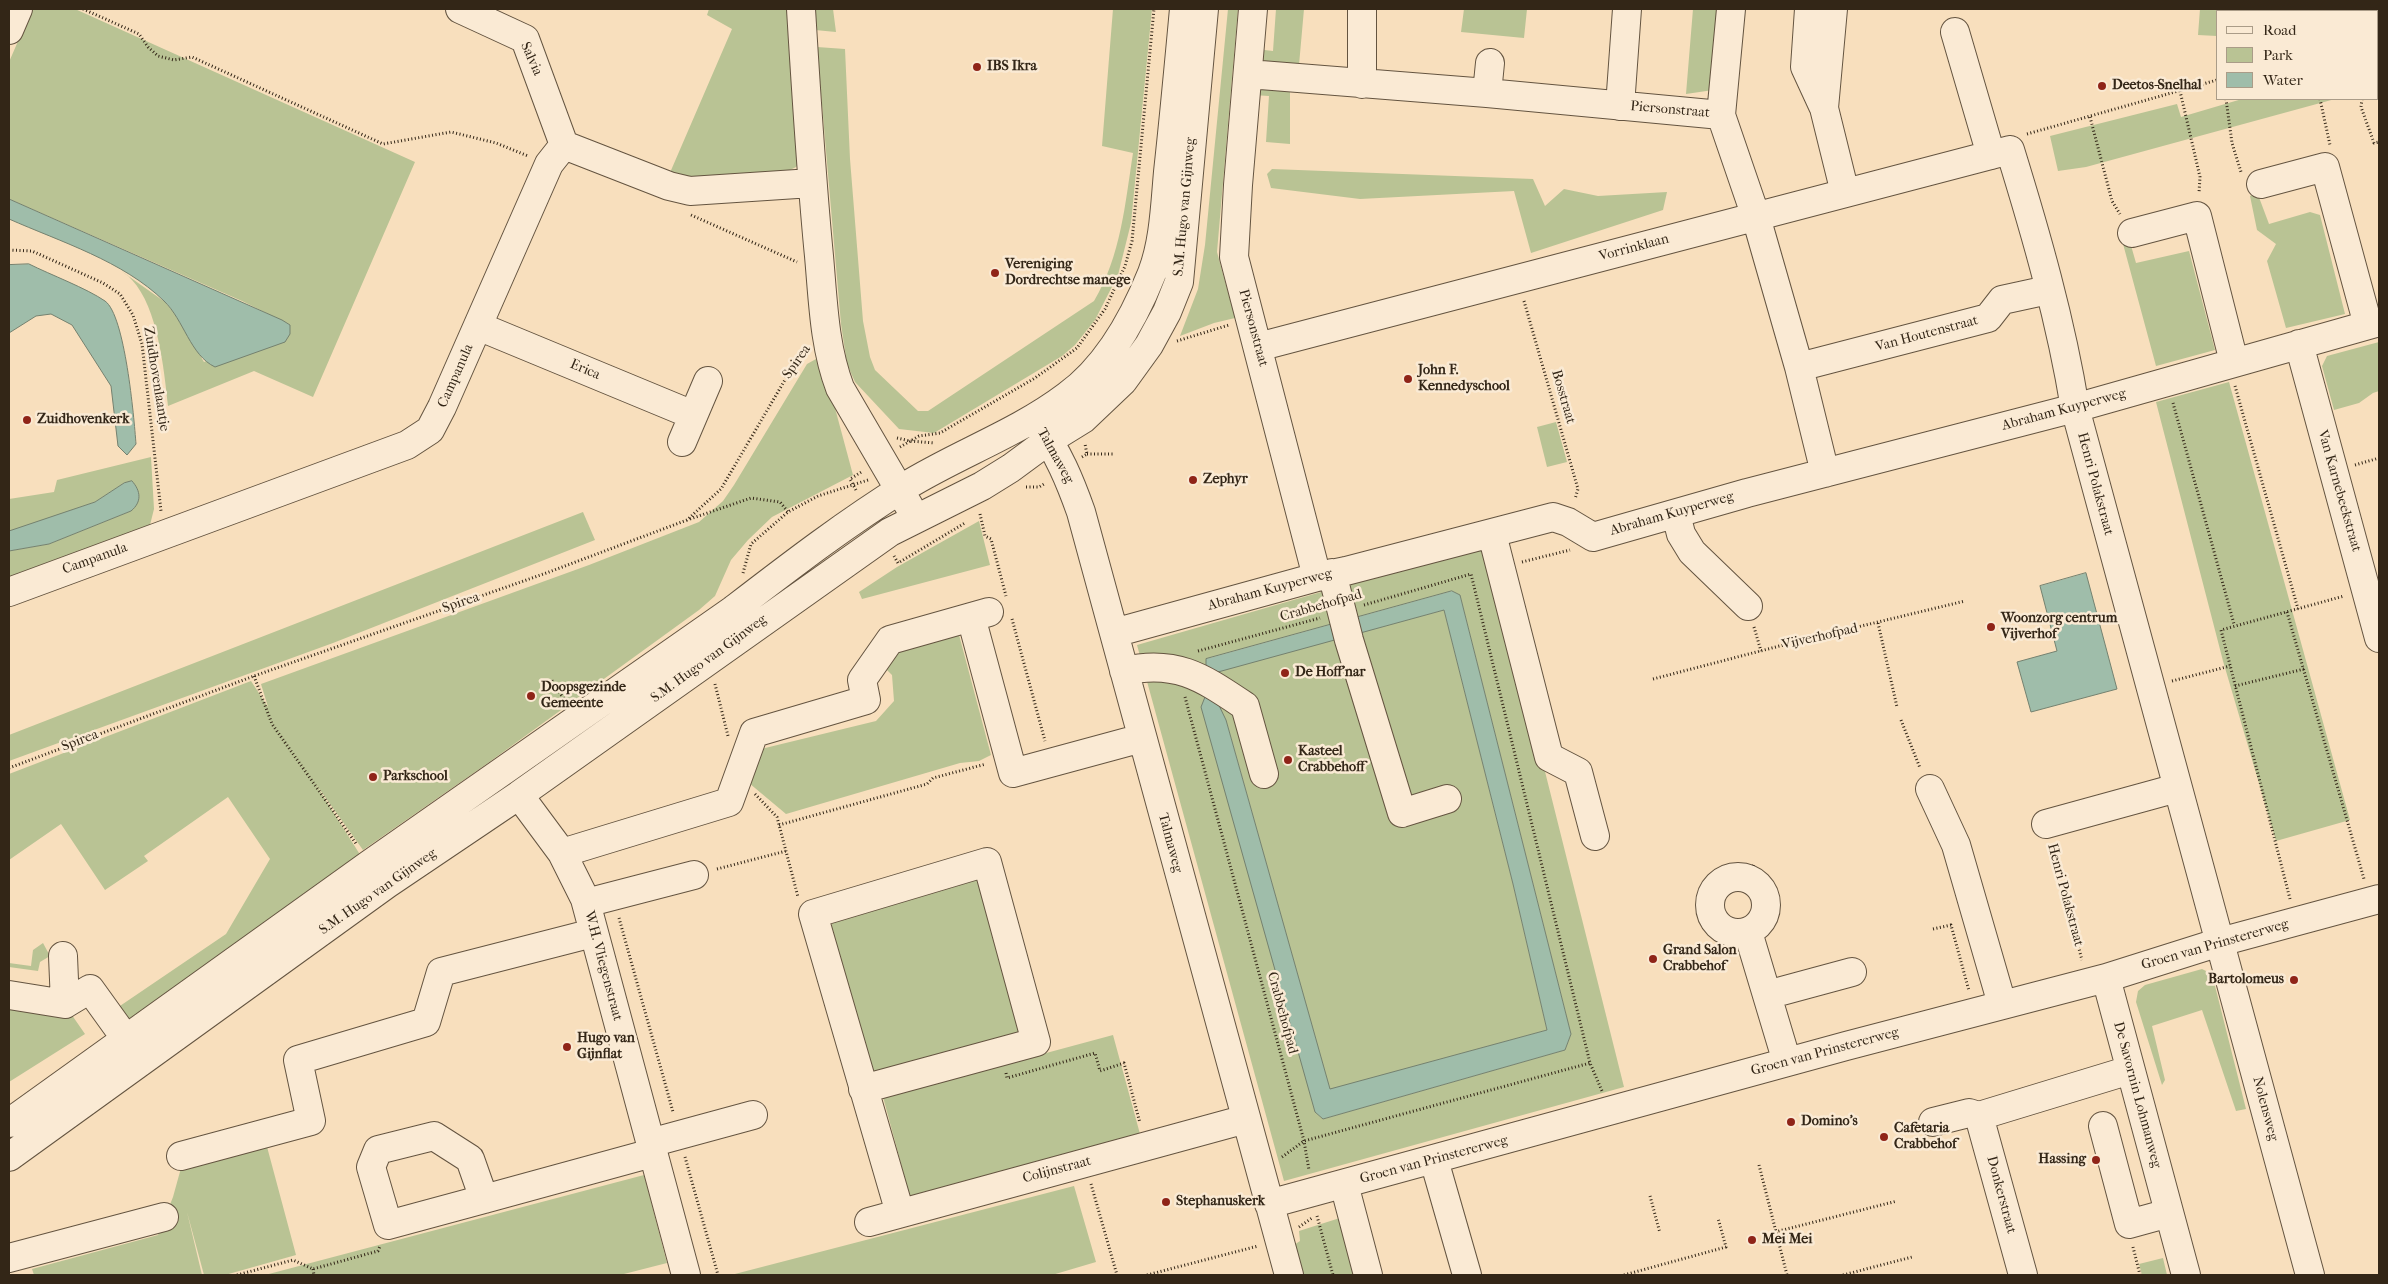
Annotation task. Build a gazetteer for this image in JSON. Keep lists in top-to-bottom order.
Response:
{
  "streets": {
    "street": [
      "Salvia",
      "Piersonstraat",
      "S.M. Hugo van Gijnweg",
      "Vorrinklaan",
      "Van Houtenstraat",
      "Spirea",
      "Erica",
      "Campanula",
      "Abraham Kuyperweg",
      "Talmaweg",
      "Henri Polakstraat",
      "Van Karnebeekstraat",
      "Groen van Prinstererweg",
      "W.H. Vliegenstraat",
      "De Savornin Lohmanweg",
      "Nolensweg",
      "Colijnstraat",
      "Donkerstraat"
    ],
    "path": [
      "Zuidhovenlaantje",
      "Bosstraat",
      "Crabbehofpad",
      "Vijverhofpad"
    ]
  },
  "crossings": [
    ["Salvia", "Campanula"],
    ["Piersonstraat", "Vorrinklaan"],
    ["Piersonstraat", "Abraham Kuyperweg"],
    ["Piersonstraat", "Crabbehofpad"],
    ["S.M. Hugo van Gijnweg", "Spirea"],
    ["S.M. Hugo van Gijnweg", "Talmaweg"],
    ["S.M. Hugo van Gijnweg", "W.H. Vliegenstraat"],
    ["Vorrinklaan", "Bosstraat"],
    ["Vorrinklaan", "Henri Polakstraat"],
    ["Van Houtenstraat", "Henri Polakstraat"],
    ["Erica", "Campanula"],
    ["Campanula", "Zuidhovenlaantje"],
    ["Bosstraat", "Abraham Kuyperweg"],
    ["Abraham Kuyperweg", "Talmaweg"],
    ["Abraham Kuyperweg", "Henri Polakstraat"],
    ["Abraham Kuyperweg", "Van Karnebeekstraat"],
    ["Abraham Kuyperweg", "Crabbehofpad"],
    ["Talmaweg", "Groen van Prinstererweg"],
    ["Talmaweg", "Colijnstraat"],
    ["Henri Polakstraat", "Groen van Prinstererweg"],
    ["Henri Polakstraat", "De Savornin Lohmanweg"],
    ["Henri Polakstraat", "Nolensweg"],
    ["Crabbehofpad", "Groen van Prinstererweg"],
    ["Groen van Prinstererweg", "De Savornin Lohmanweg"],
    ["Groen van Prinstererweg", "Nolensweg"]
  ],
  "places": [
    "IBS Ikra",
    "Deetos-Snelhal",
    "Vereniging Dordrechtse manege",
    "John F. Kennedyschool",
    "Zuidhovenkerk",
    "Zephyr",
    "Woonzorg centrum Vijverhof",
    "De Hoff'nar",
    "Doopsgezinde Gemeente",
    "Kasteel Crabbehoff",
    "Parkschool",
    "Grand Salon Crabbehof",
    "Bartolomeus",
    "Hugo van Gijnflat",
    "Domino's",
    "Cafetaria Crabbehof",
    "Hassing",
    "Stephanuskerk",
    "Mei Mei"
  ],
  "legend": ["Road", "Park", "Water"]
}
